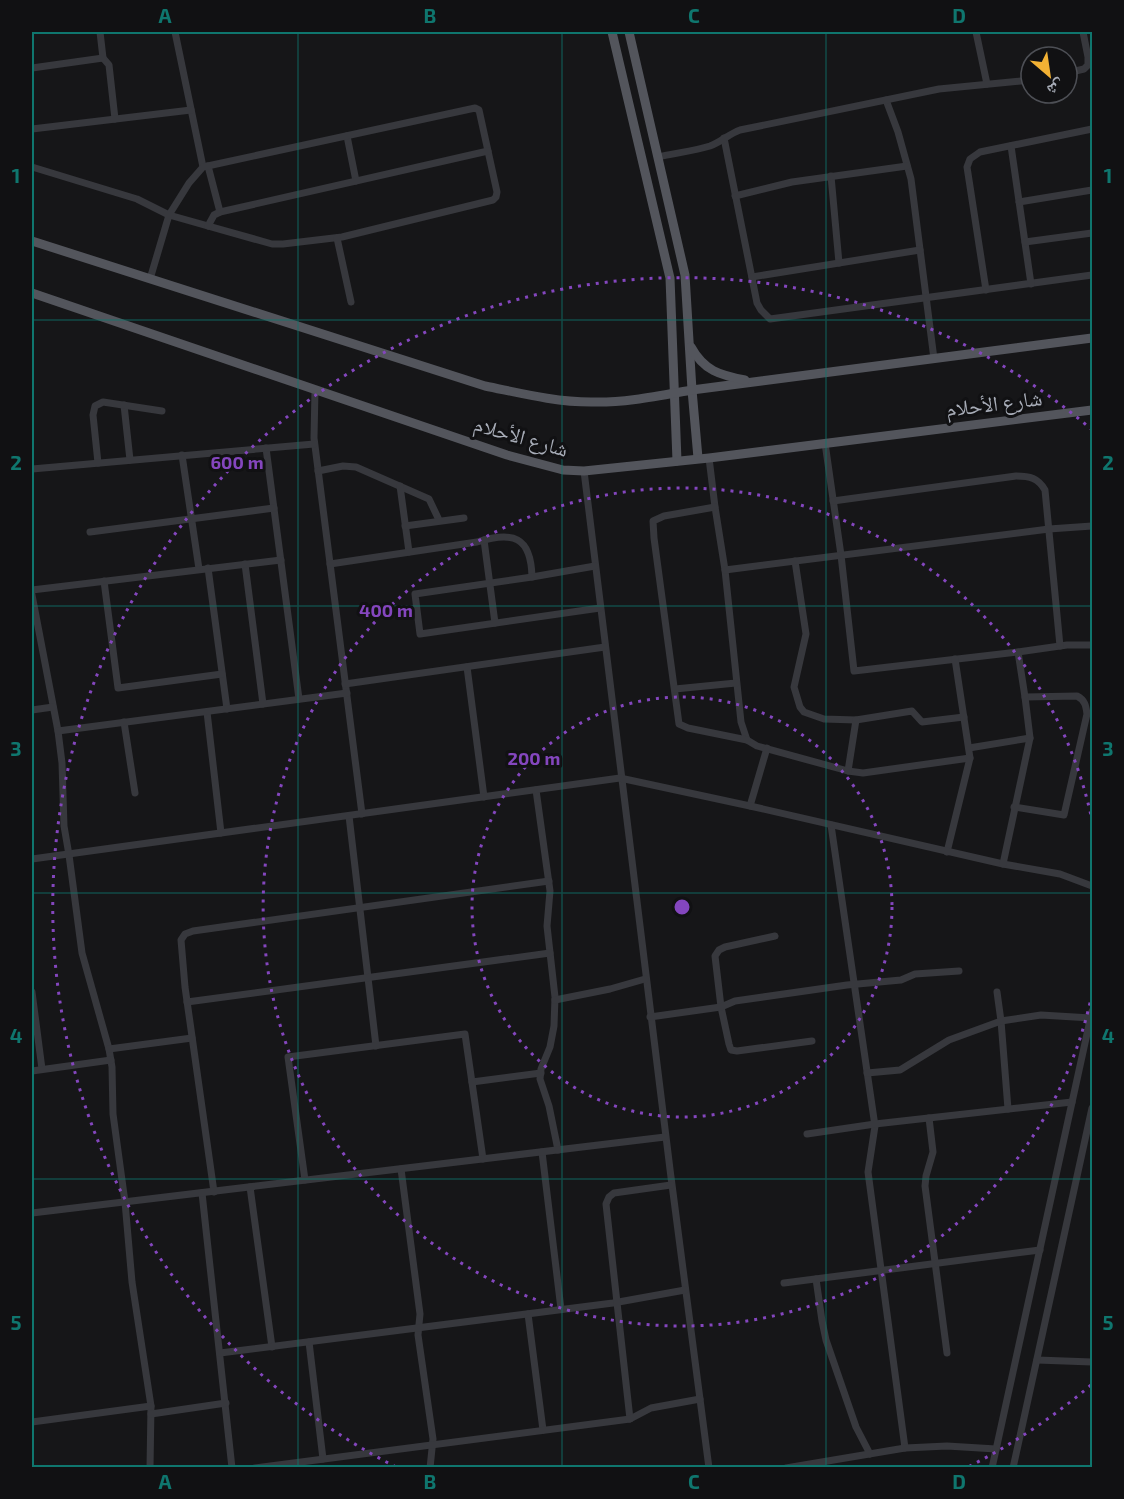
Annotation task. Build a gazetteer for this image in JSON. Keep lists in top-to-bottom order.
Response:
{
  "streets": {
    "main road": ["شارع الأحلام"]
  },
  "north": "bottom right",
  "grid": {
    "columns": [
      "A",
      "B",
      "C",
      "D"
    ],
    "rows": [
      "1",
      "2",
      "3",
      "4",
      "5"
    ]
  },
  "rings": ["600 m", "400 m", "200 m"]
}
